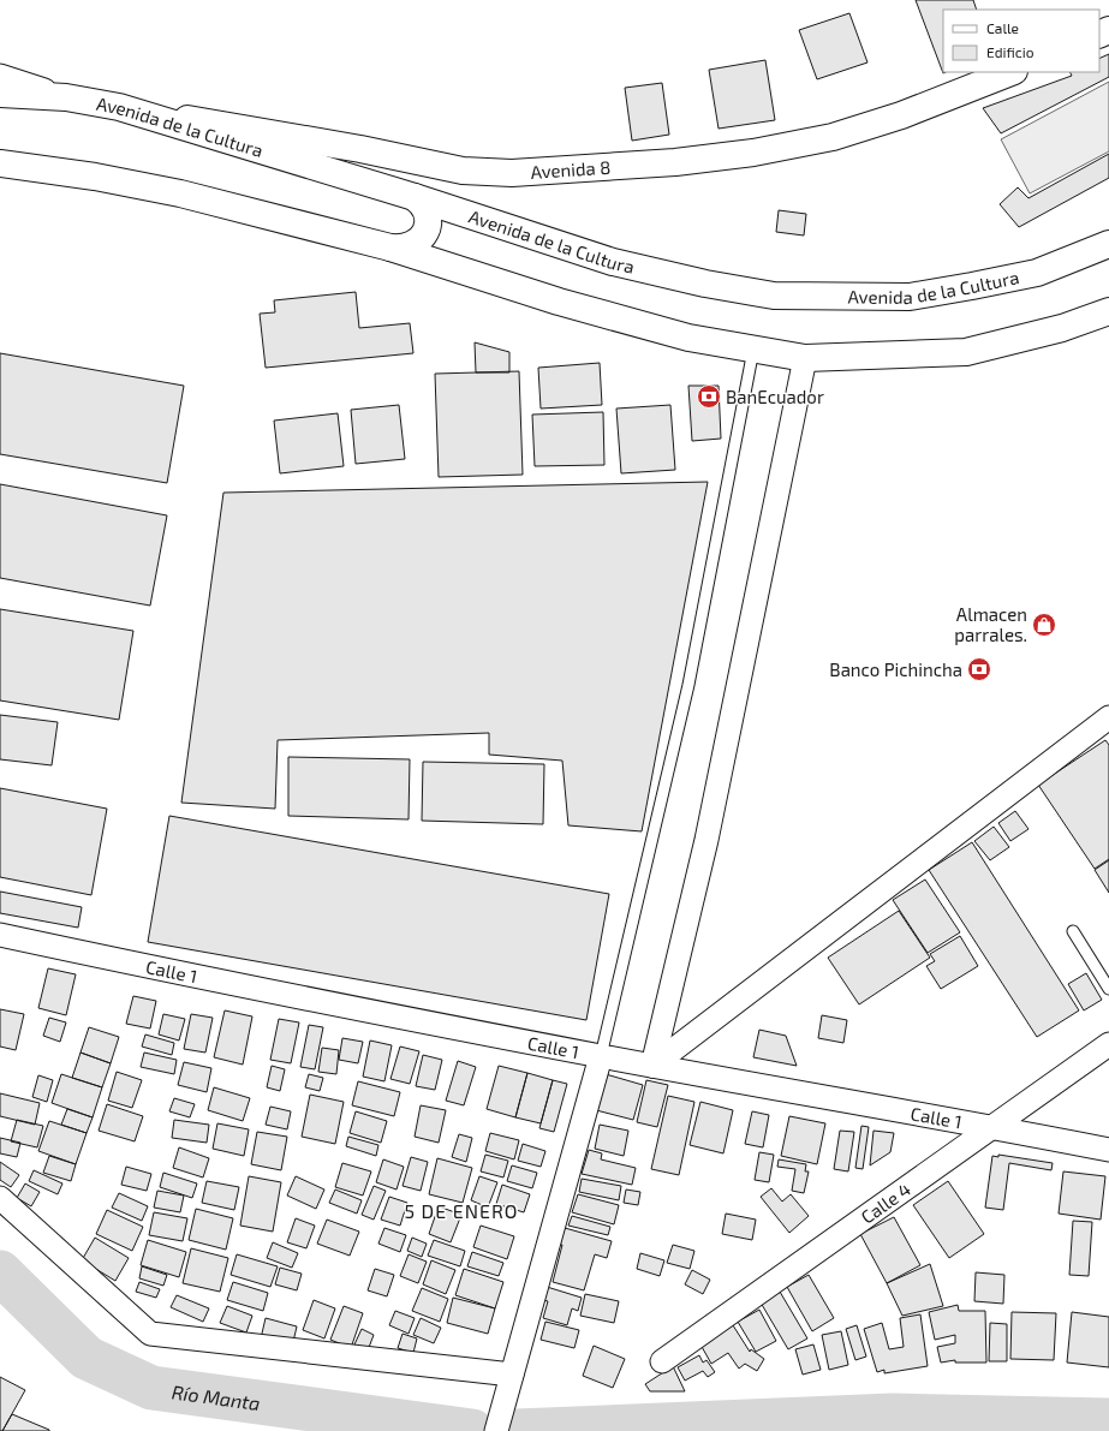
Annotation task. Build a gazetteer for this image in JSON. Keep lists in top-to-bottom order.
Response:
{
  "streets": {
    "main road": ["Avenida de la Cultura", "Avenida 8"],
    "street": ["Calle 1", "Calle 4"]
  },
  "crossings": [
    ["Avenida de la Cultura", "Avenida 8"],
    ["Calle 1", "Calle 4"]
  ],
  "districts": ["5 DE ENERO"],
  "water": ["Río Manta"],
  "places": {
    "bank": ["BanEcuador", "Banco Pichincha"],
    "shop": ["Almacen parrales."]
  },
  "legend": ["Calle", "Edificio"]
}
